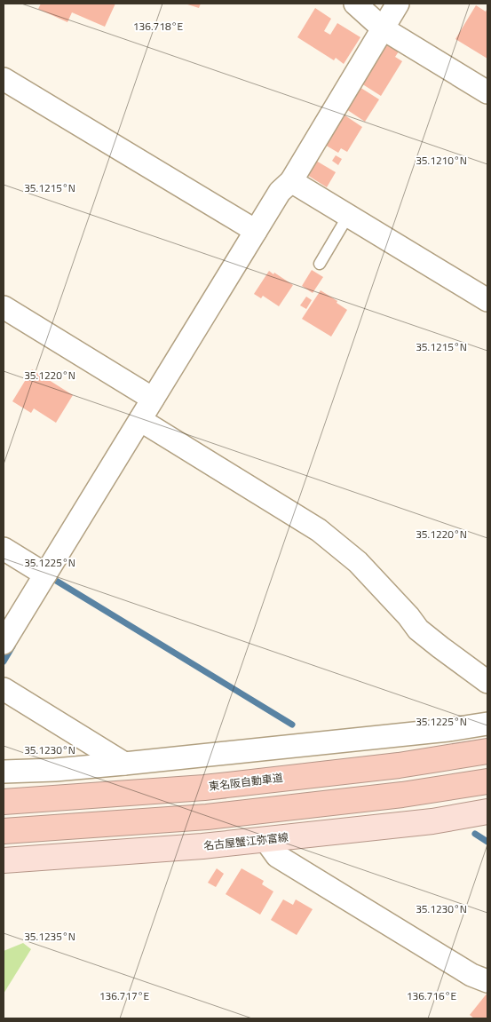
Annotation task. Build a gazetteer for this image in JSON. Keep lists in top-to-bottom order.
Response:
{
  "streets": {
    "highway": ["東名阪自動車道"],
    "main road": ["名古屋蟹江弥富線"]
  },
  "coordinates": [
    "136.718°E",
    "35.1210°N",
    "35.1215°N",
    "35.1220°N",
    "35.1225°N",
    "35.1230°N",
    "35.1235°N",
    "136.717°E",
    "136.716°E"
  ]
}
